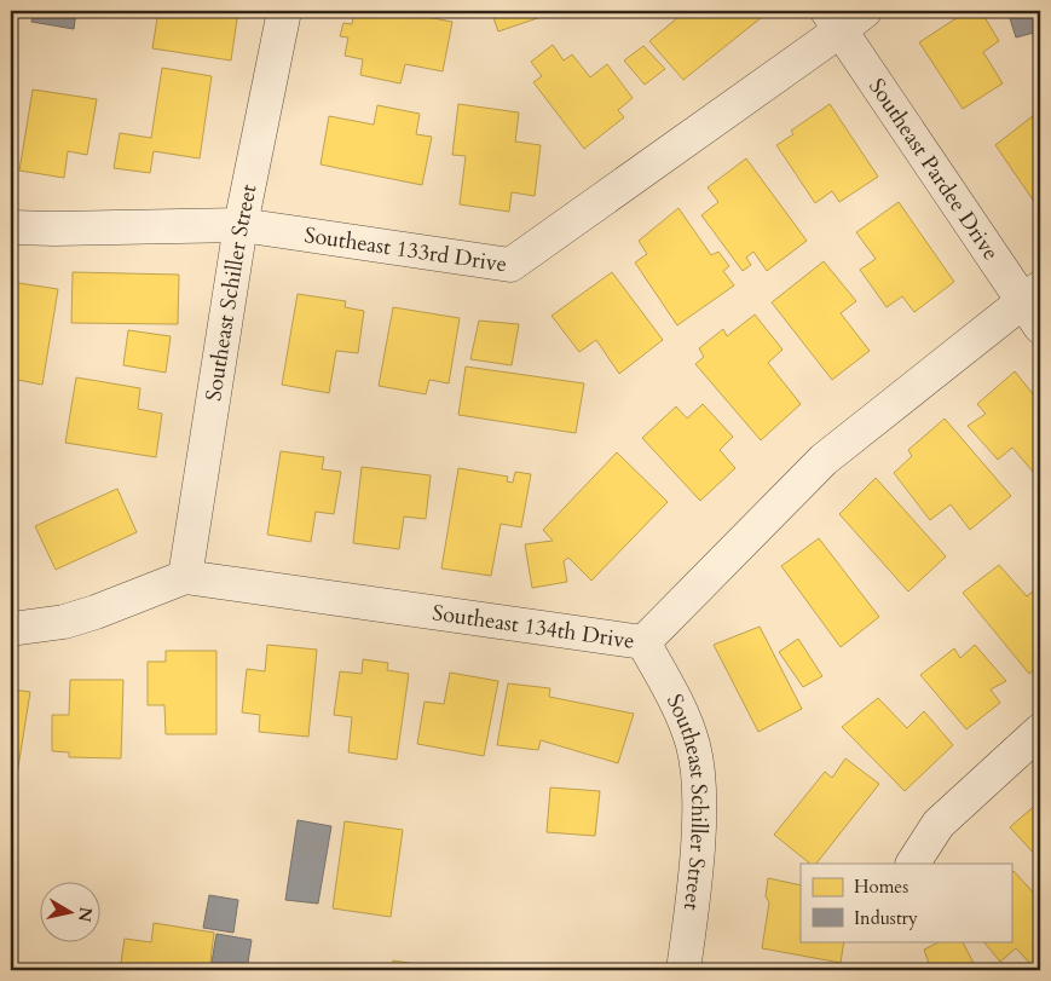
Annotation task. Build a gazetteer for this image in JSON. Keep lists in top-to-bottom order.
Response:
{
  "streets": {
    "street": [
      "Southeast Pardee Drive",
      "Southeast 133rd Drive",
      "Southeast Schiller Street",
      "Southeast 134th Drive"
    ]
  },
  "crossings": [
    ["Southeast Pardee Drive", "Southeast 133rd Drive"],
    ["Southeast Pardee Drive", "Southeast 134th Drive"],
    ["Southeast 133rd Drive", "Southeast Schiller Street"],
    ["Southeast Schiller Street", "Southeast 134th Drive"]
  ],
  "legend": ["Homes", "Industry"],
  "north": "right"
}
